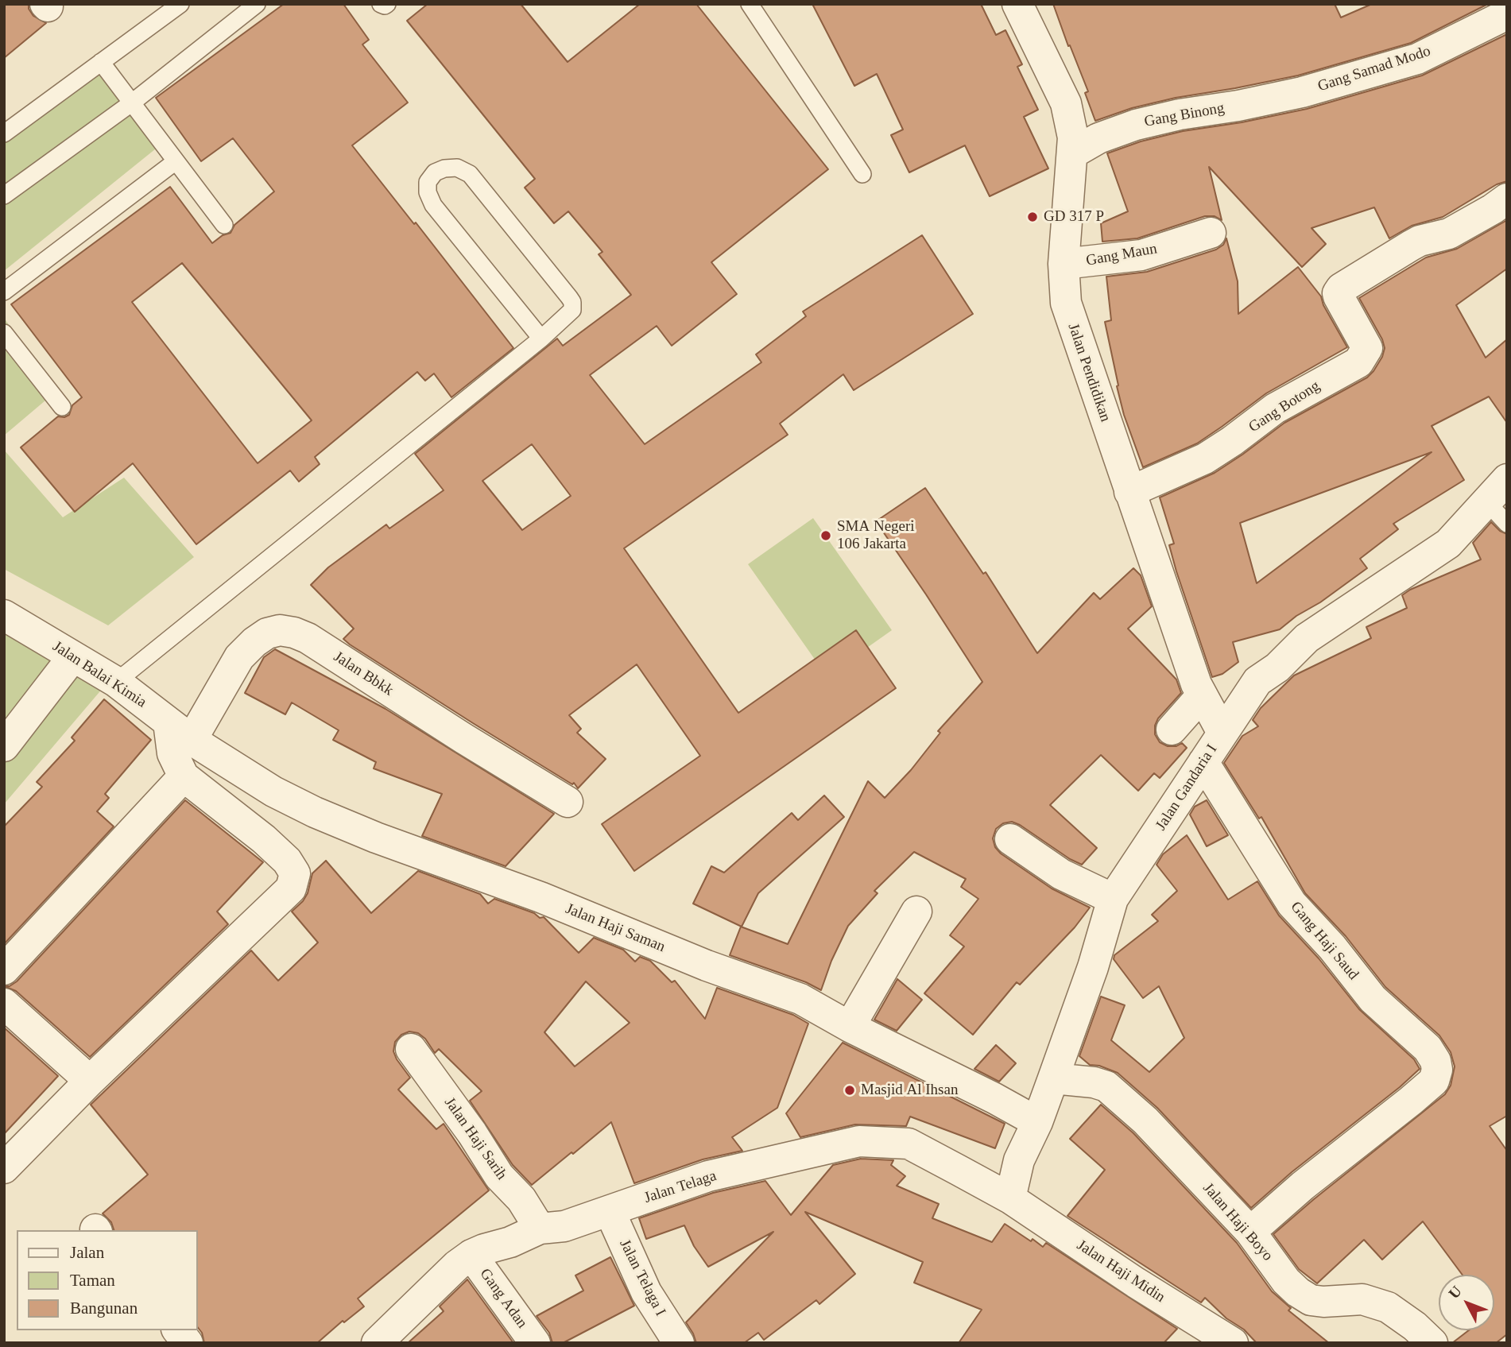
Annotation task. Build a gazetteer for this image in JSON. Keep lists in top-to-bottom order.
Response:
{
  "streets": {
    "street": [
      "Gang Samad Modo",
      "Gang Binong",
      "Gang Maun",
      "Jalan Pendidikan",
      "Gang Botong",
      "Jalan Bbkk",
      "Jalan Balai Kimia",
      "Jalan Gandaria I",
      "Jalan Haji Saman",
      "Gang Haji Saud",
      "Jalan Haji Sarih",
      "Jalan Telaga",
      "Jalan Haji Boyo",
      "Jalan Haji Midin",
      "Jalan Telaga I",
      "Gang Adan"
    ]
  },
  "crossings": [
    ["Gang Samad Modo", "Gang Binong"],
    ["Gang Binong", "Jalan Pendidikan"],
    ["Gang Maun", "Jalan Pendidikan"],
    ["Jalan Pendidikan", "Gang Botong"],
    ["Jalan Pendidikan", "Jalan Gandaria I"],
    ["Jalan Bbkk", "Jalan Balai Kimia"],
    ["Jalan Bbkk", "Jalan Haji Saman"],
    ["Jalan Balai Kimia", "Jalan Haji Saman"],
    ["Jalan Gandaria I", "Jalan Haji Saman"],
    ["Jalan Gandaria I", "Gang Haji Saud"],
    ["Jalan Gandaria I", "Jalan Telaga"],
    ["Jalan Gandaria I", "Jalan Haji Boyo"],
    ["Jalan Gandaria I", "Jalan Haji Midin"],
    ["Gang Haji Saud", "Jalan Haji Boyo"],
    ["Jalan Haji Sarih", "Jalan Telaga"],
    ["Jalan Telaga", "Jalan Haji Midin"],
    ["Jalan Telaga", "Jalan Telaga I"],
    ["Jalan Telaga", "Gang Adan"]
  ],
  "places": ["GD 317 P", "SMA Negeri 106 Jakarta", "Masjid Al Ihsan"],
  "legend": ["Jalan", "Taman", "Bangunan"],
  "north": "top left"
}
